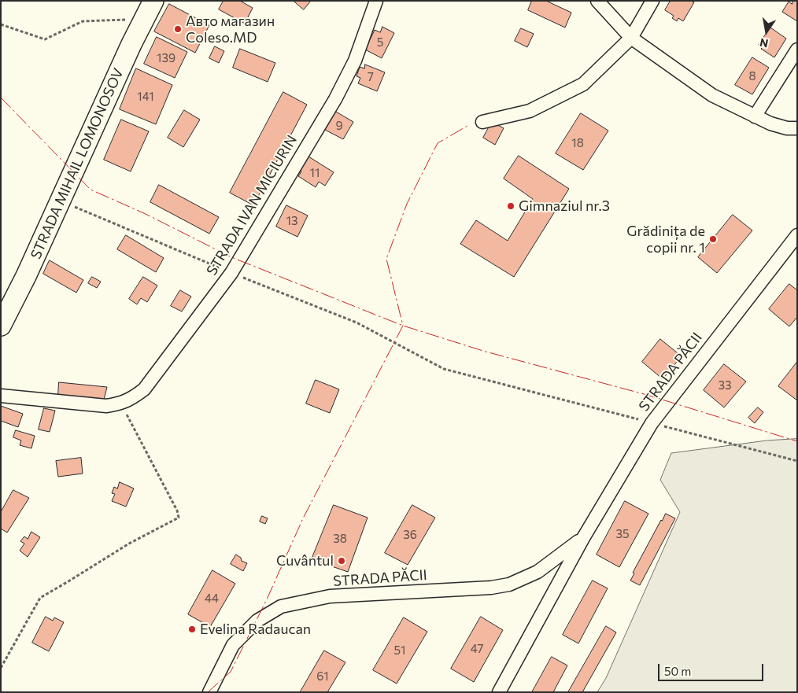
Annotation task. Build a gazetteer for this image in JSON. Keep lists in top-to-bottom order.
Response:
{
  "streets": {
    "main road": ["STRADA MIHAIL LOMONOSOV"],
    "street": ["STRADA IVAN MICIURIN", "STRADA PĂCII"]
  },
  "places": [
    "Aвто магазин Coleso.MD",
    "Gimnaziul nr.3",
    "Grădinița de copii nr. 1",
    "Cuvântul",
    "Evelina Radaucan"
  ],
  "house_numbers": [
    "5",
    "139",
    "8",
    "7",
    "141",
    "9",
    "18",
    "11",
    "13",
    "33",
    "35",
    "36",
    "38",
    "44",
    "47",
    "51",
    "61"
  ],
  "scale_bar": "50 m",
  "north": "bottom"
}
